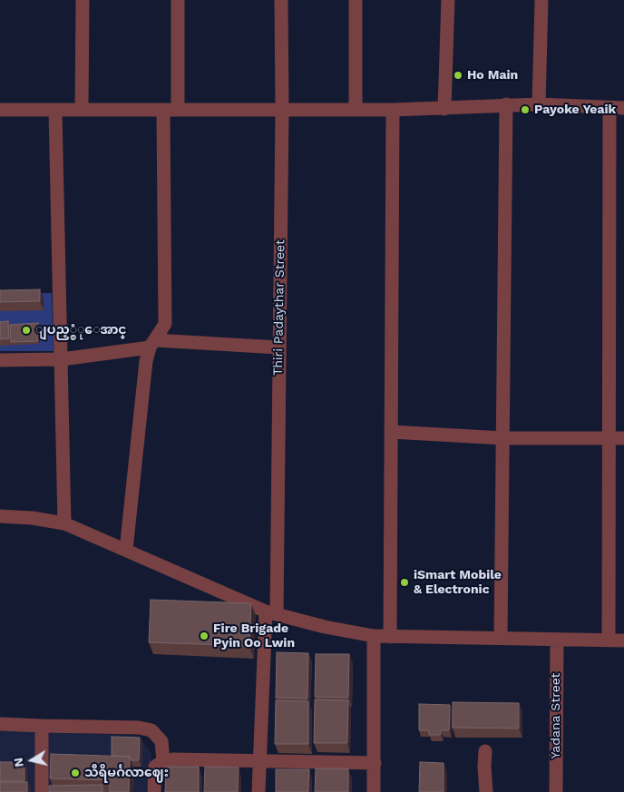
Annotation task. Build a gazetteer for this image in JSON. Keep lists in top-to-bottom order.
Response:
{
  "streets": {
    "street": ["Thiri Padaythar Street", "Yadana Street"]
  },
  "places": [
    "Ho Main",
    "Payoke Yeaik",
    "ျပည့္စံုေအာင္",
    "iSmart Mobile & Electronic",
    "Fire Brigade Pyin Oo Lwin",
    "သီရိမင်္ဂလာဈေး"
  ],
  "north": "left"
}
